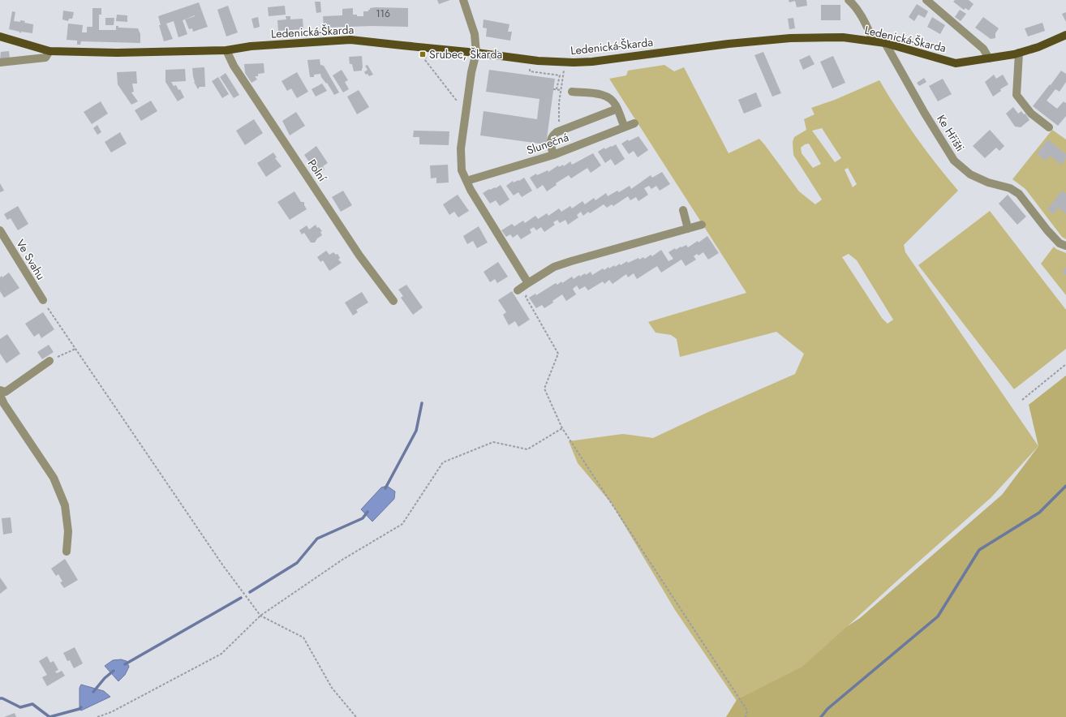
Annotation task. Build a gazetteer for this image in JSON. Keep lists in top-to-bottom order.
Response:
{
  "streets": {
    "main road": ["Ledenická-Škarda"],
    "street": [
      "Ke Hřišti",
      "Slunečná",
      "Polní",
      "Ve Svahu"
    ]
  },
  "crossings": [
    ["Ledenická-Škarda", "Ke Hřišti"],
    ["Ledenická-Škarda", "Polní"]
  ],
  "places": {
    "transit": ["Srubec, Škarda"]
  },
  "house_numbers": ["116"]
}
